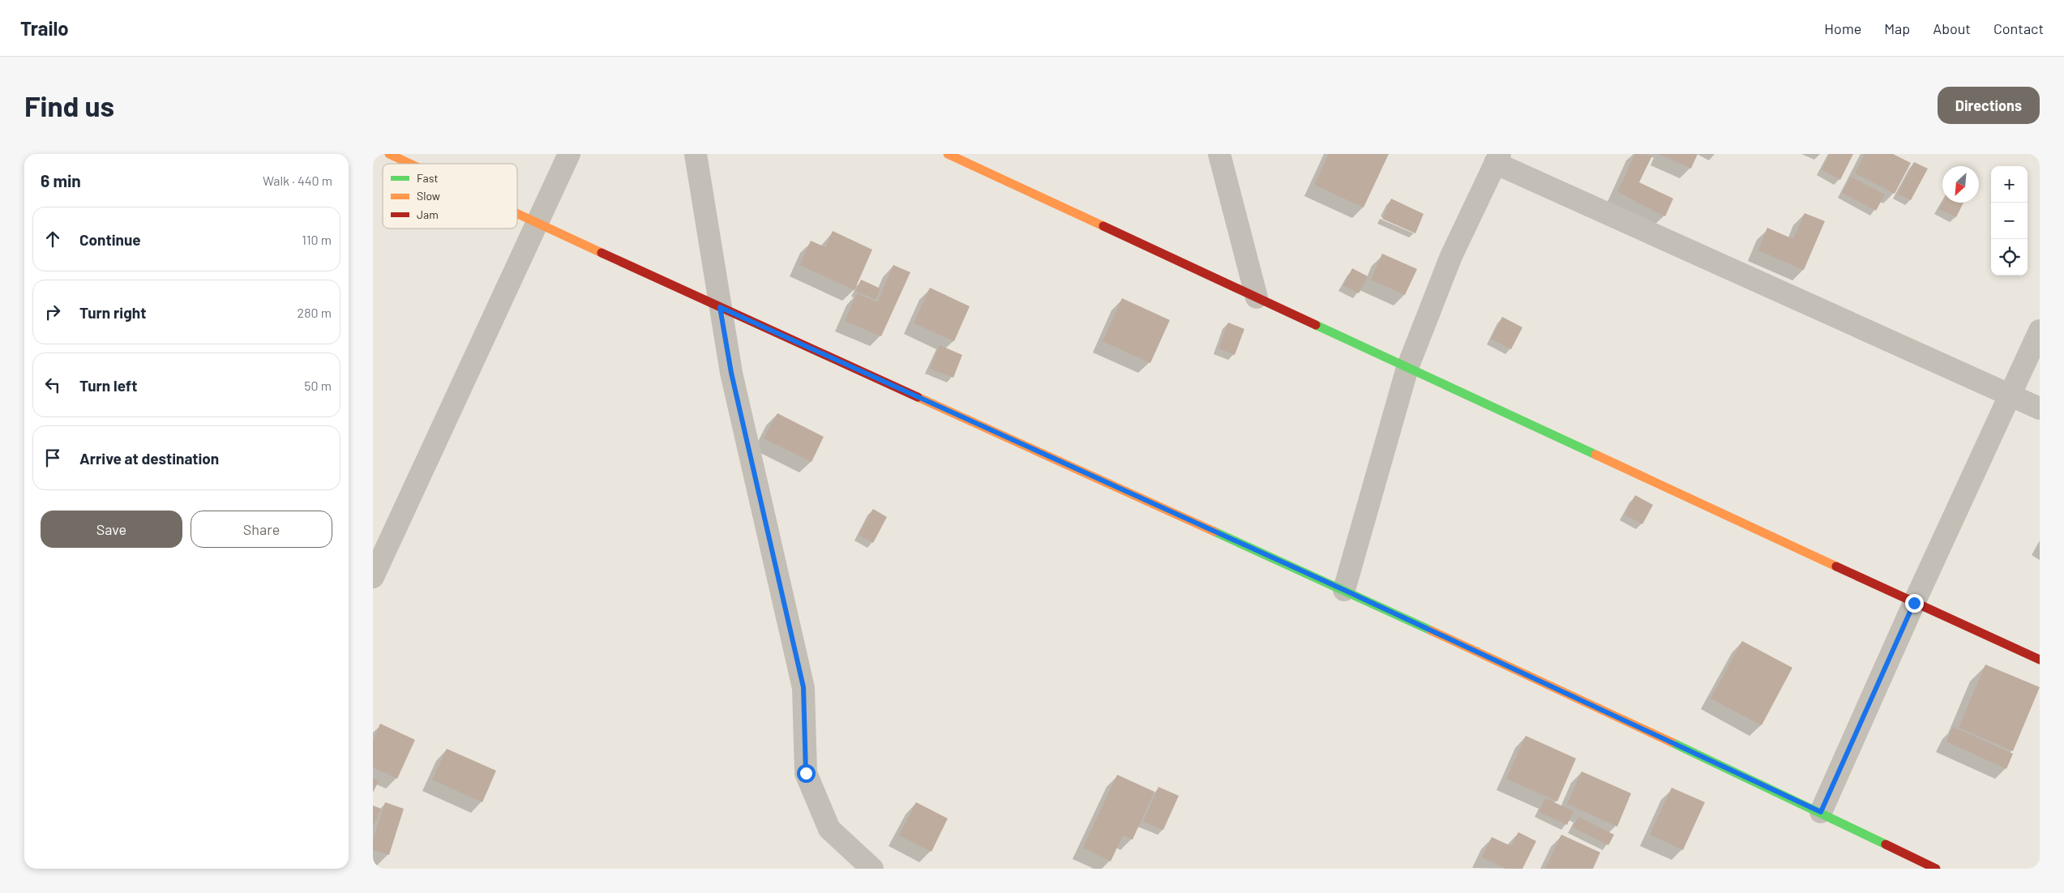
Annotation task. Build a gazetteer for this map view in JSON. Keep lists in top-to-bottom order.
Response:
{
  "legend": ["Fast", "Slow", "Jam"],
  "north": "bottom left",
  "page": {
    "header": "Trailo",
    "nav": [
      "Home",
      "Map",
      "About",
      "Contact"
    ],
    "buttons": [
      "Directions",
      ["Save", "Share"]
    ],
    "title": "Find us",
    "heading": ["6 min", "Walk · 440 m"],
    "map_buttons": ["+", "−"],
    "list": [
      ["Continue", "110 m"],
      ["Turn right", "280 m"],
      ["Turn left", "50 m"],
      "Arrive at destination"
    ]
  }
}
